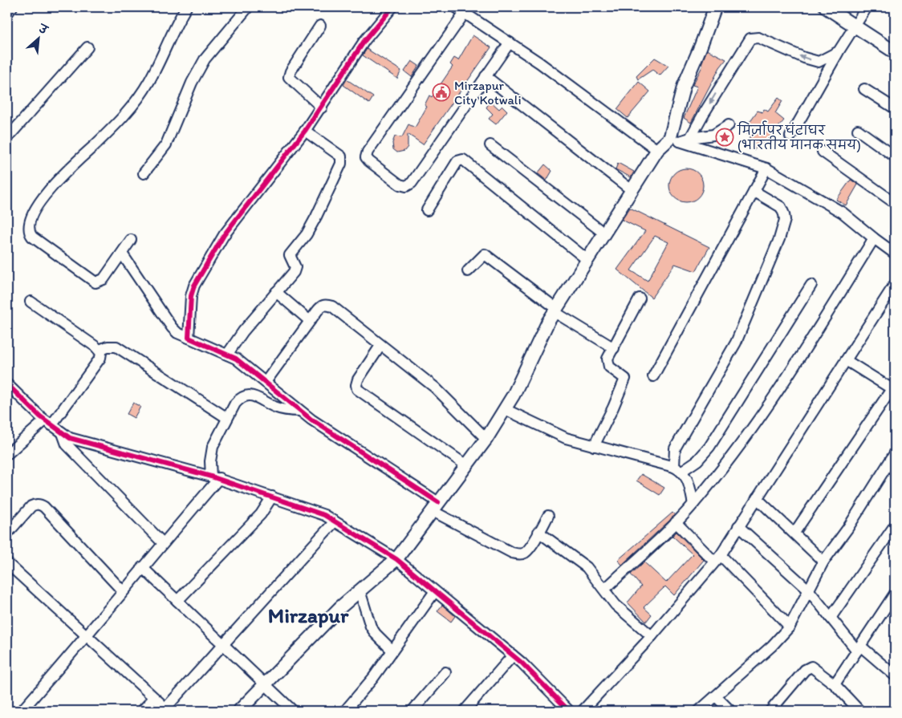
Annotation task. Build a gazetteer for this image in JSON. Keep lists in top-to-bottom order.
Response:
{
  "districts": ["Mirzapur"],
  "places": {
    "public building": ["Mirzapur City Kotwali"],
    "place": ["मिर्ज़ापुर घंटाघर (भारतीय मानक समय)"]
  },
  "north": "top right"
}
